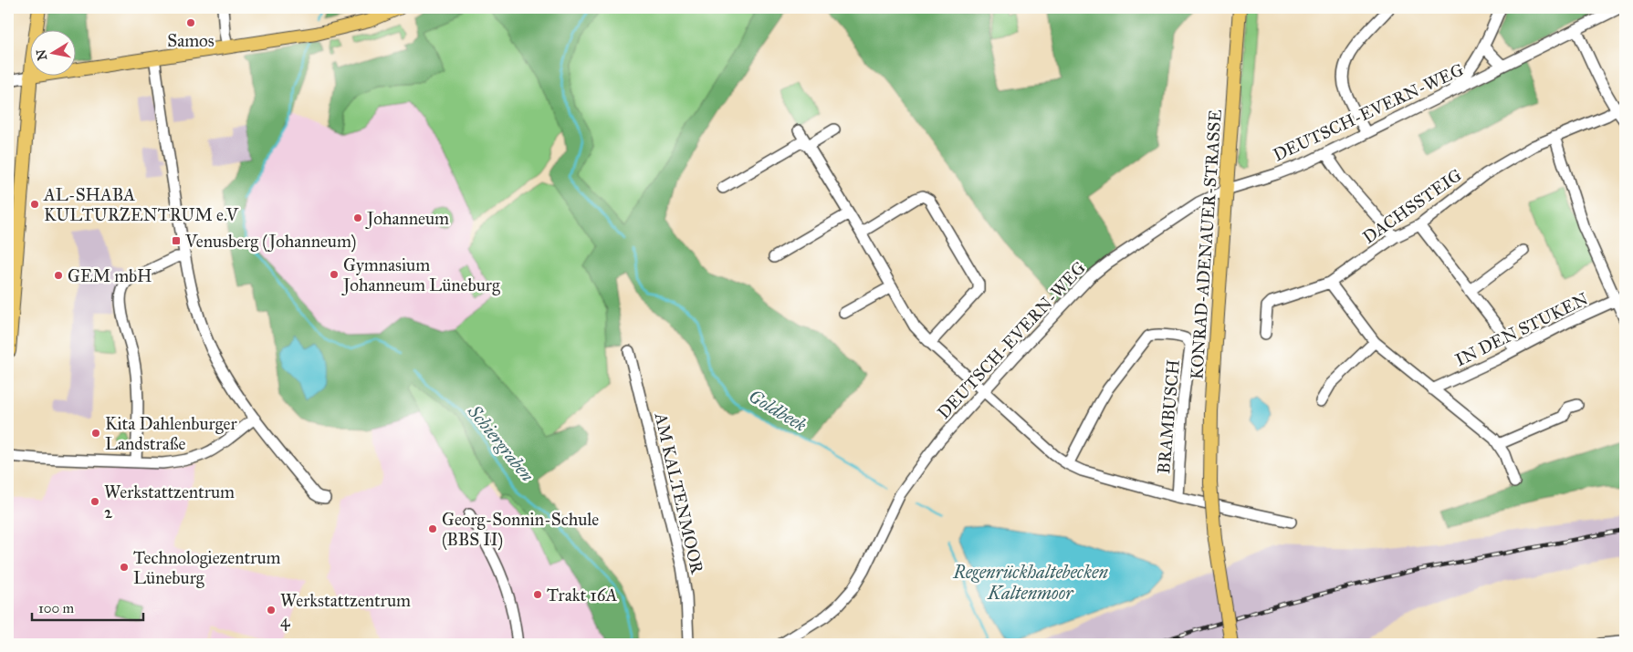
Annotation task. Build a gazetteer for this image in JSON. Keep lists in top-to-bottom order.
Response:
{
  "streets": {
    "main road": ["KONRAD-ADENAUER-STRASSE"],
    "street": [
      "DEUTSCH-EVERN-WEG",
      "DACHSSTEIG",
      "IN DEN STUKEN",
      "BRAMBUSCH",
      "AM KALTENMOOR"
    ]
  },
  "crossings": [
    ["DEUTSCH-EVERN-WEG", "KONRAD-ADENAUER-STRASSE"]
  ],
  "water": ["Goldbeek", "Schiergraben", "Regenrückhaltebecken Kaltenmoor"],
  "places": {
    "other": [
      "Samos",
      "AL-SHABA KULTURZENTRUM e.V",
      "Johanneum",
      "Gymnasium Johanneum Lüneburg",
      "GEM mbH",
      "Kita Dahlenburger Landstraße",
      "Werkstattzentrum 2",
      "Georg-Sonnin-Schule (BBS II)",
      "Technologiezentrum Lüneburg",
      "Trakt 16A",
      "Werkstattzentrum 4"
    ],
    "transit": ["Venusberg (Johanneum)"]
  },
  "scale_bar": "100 m",
  "north": "left"
}
